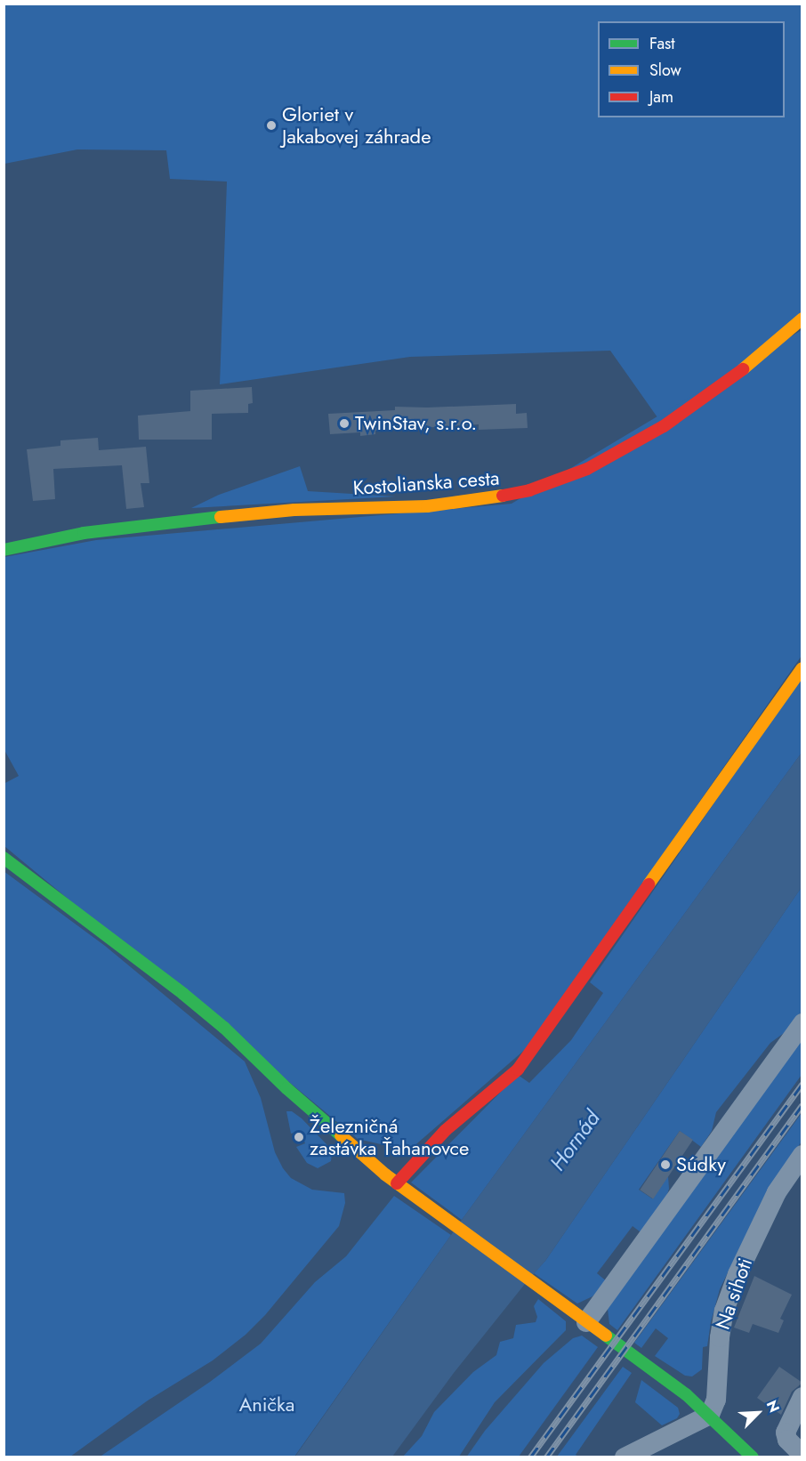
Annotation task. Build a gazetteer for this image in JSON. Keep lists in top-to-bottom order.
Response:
{
  "streets": {
    "street": ["Kostolianska cesta", "Na sihoti"]
  },
  "water": ["Hornád"],
  "parks": ["Anička"],
  "places": [
    "Gloriet v Jakabovej záhrade",
    "TwinStav, s.r.o.",
    "Železničná zastávka Ťahanovce",
    "Súdky"
  ],
  "legend": ["Fast", "Slow", "Jam"],
  "north": "top right"
}
